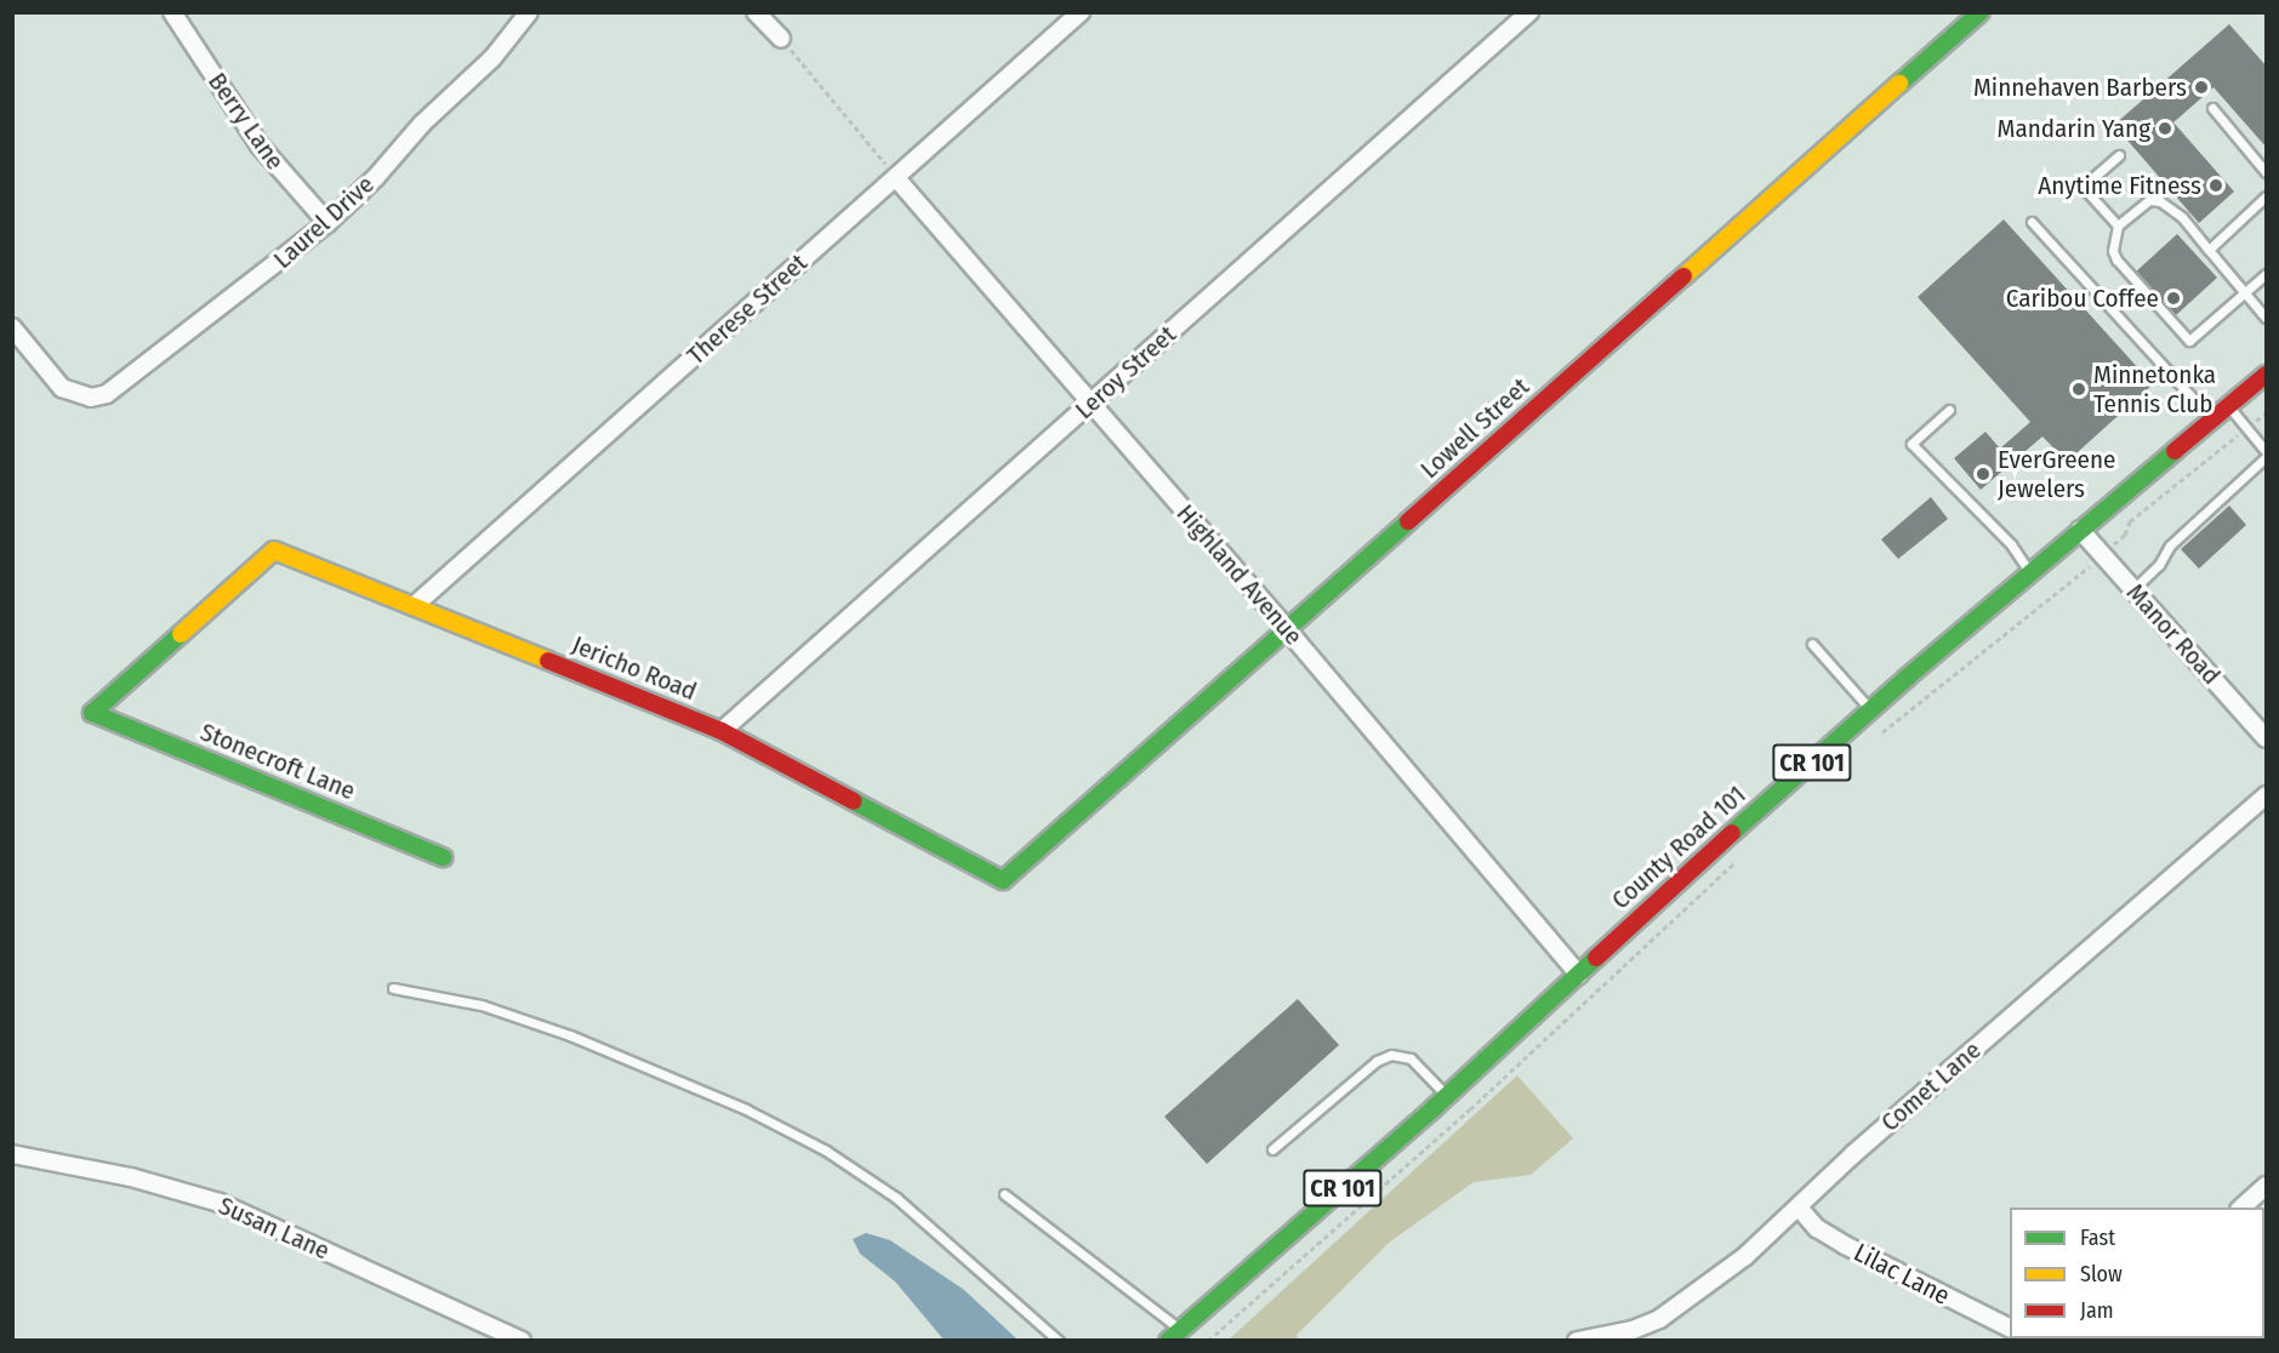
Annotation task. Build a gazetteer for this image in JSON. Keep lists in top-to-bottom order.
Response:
{
  "streets": {
    "street": [
      "Berry Lane",
      "Laurel Drive",
      "Therese Street",
      "Leroy Street",
      "Lowell Street",
      "Highland Avenue",
      "Manor Road",
      "Jericho Road",
      "Stonecroft Lane",
      "CR 101",
      "County Road 101",
      "Comet Lane",
      "Susan Lane",
      "Lilac Lane"
    ]
  },
  "crossings": [
    ["Berry Lane", "Laurel Drive"],
    ["Therese Street", "Highland Avenue"],
    ["Therese Street", "Jericho Road"],
    ["Leroy Street", "Highland Avenue"],
    ["Leroy Street", "Jericho Road"],
    ["Lowell Street", "Highland Avenue"],
    ["Lowell Street", "Jericho Road"],
    ["Highland Avenue", "County Road 101"],
    ["Manor Road", "County Road 101"],
    ["Jericho Road", "Stonecroft Lane"],
    ["Comet Lane", "Lilac Lane"]
  ],
  "places": [
    "Minnehaven Barbers",
    "Mandarin Yang",
    "Anytime Fitness",
    "Caribou Coffee",
    "Minnetonka Tennis Club",
    "EverGreene Jewelers"
  ],
  "legend": ["Fast", "Slow", "Jam"]
}
